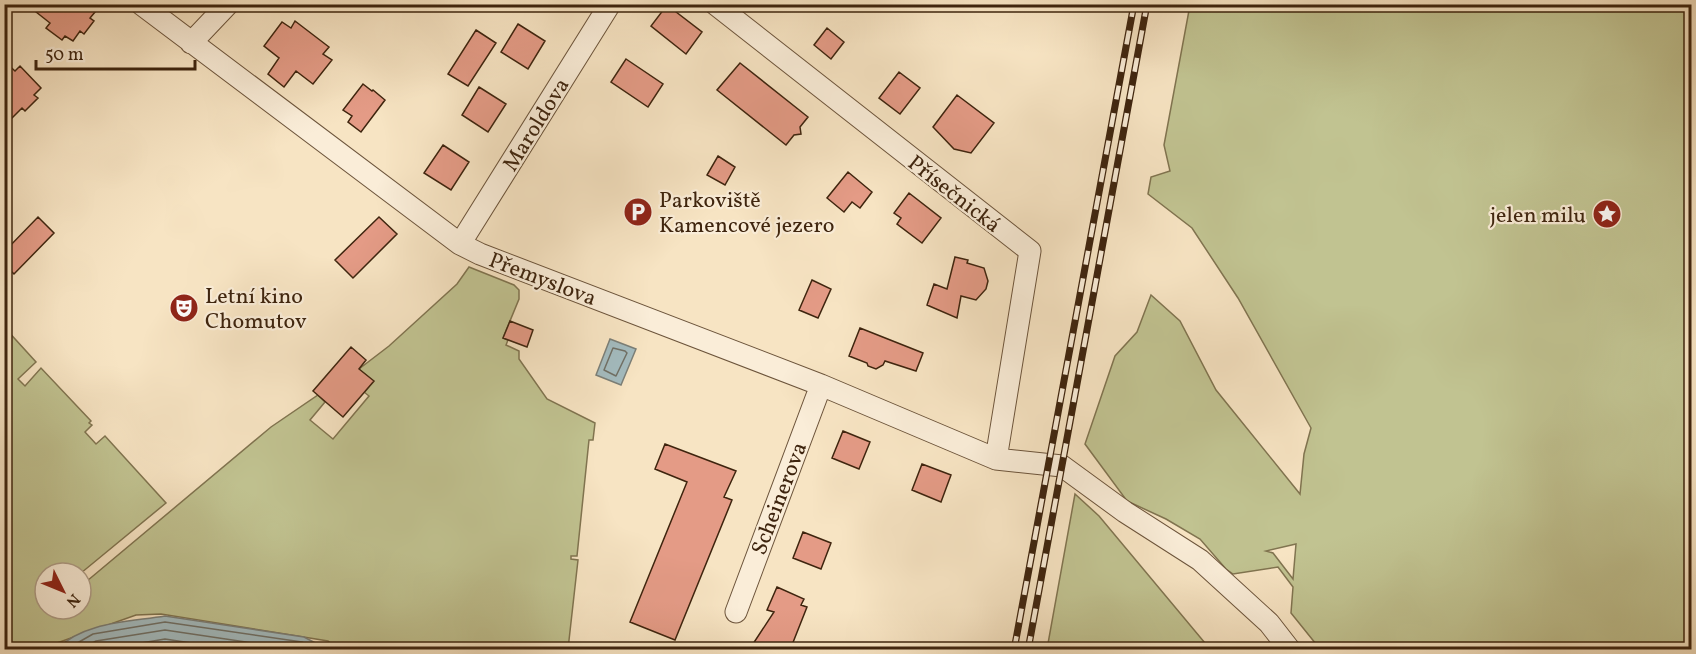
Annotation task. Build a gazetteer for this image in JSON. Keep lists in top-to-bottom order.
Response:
{
  "streets": {
    "street": [
      "Maroldova",
      "Přísečnická",
      "Přemyslova",
      "Scheinerova"
    ]
  },
  "crossings": [
    ["Maroldova", "Přemyslova"],
    ["Přísečnická", "Přemyslova"],
    ["Přemyslova", "Scheinerova"]
  ],
  "places": {
    "parking": ["Parkoviště Kamencové jezero"],
    "place": ["jelen milu"],
    "theatre": ["Letní kino Chomutov"]
  },
  "scale_bar": "50 m",
  "north": "bottom right"
}
